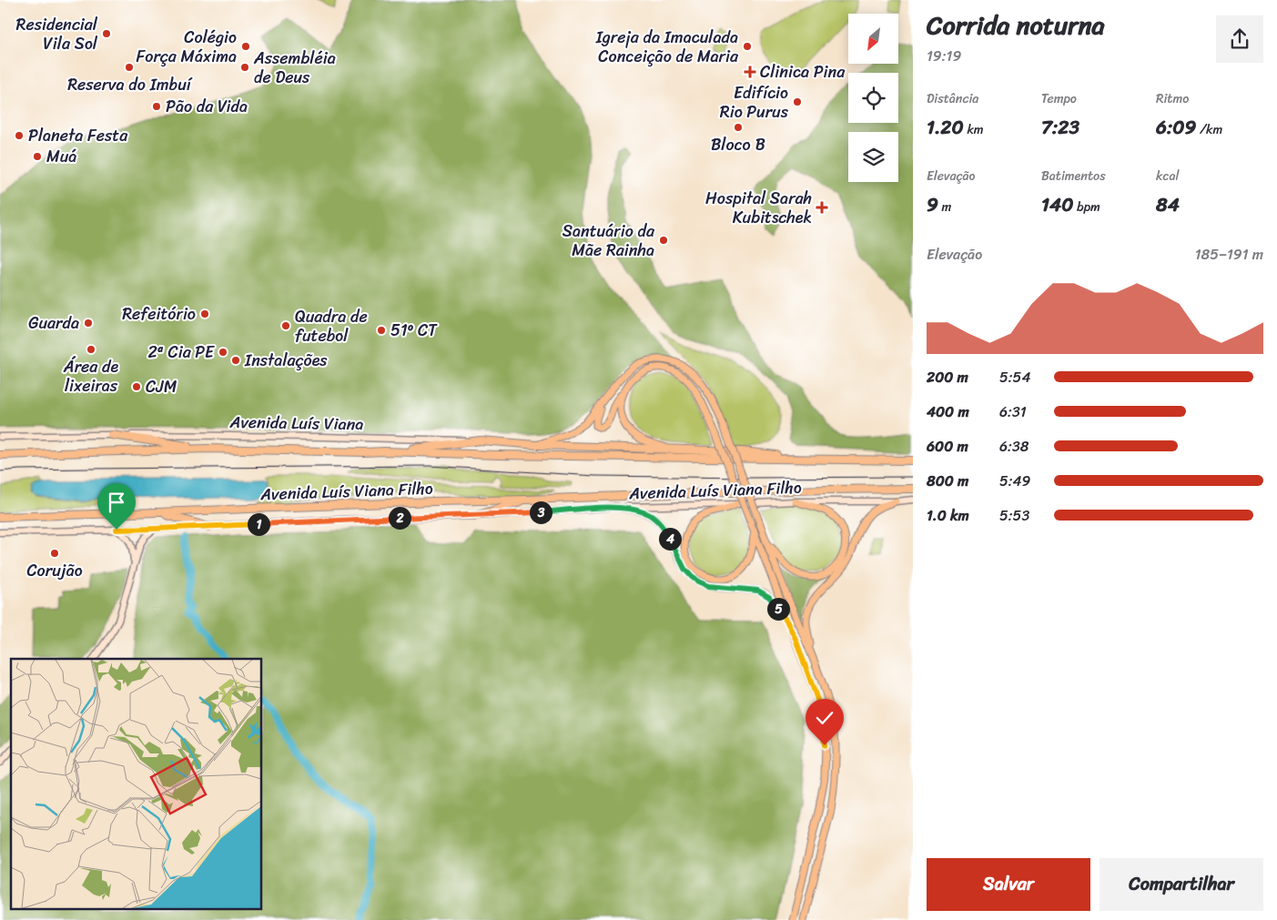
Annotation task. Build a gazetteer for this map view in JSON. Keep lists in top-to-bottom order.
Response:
{
  "streets": {
    "highway": ["Avenida Luís Viana Filho"],
    "main road": ["Avenida Luís Viana"]
  },
  "places": {
    "other": [
      "Residencial Vila Sol",
      "Colégio Força Máxima",
      "Igreja da Imaculada Conceição de Maria",
      "Reserva do Imbuí",
      "Assembléia de Deus",
      "Edifício Rio Purus",
      "Pão da Vida",
      "Bloco B",
      "Planeta Festa",
      "Muá",
      "Santuário da Mãe Rainha",
      "Refeitório",
      "Guarda",
      "Quadra de futebol",
      "51º CT",
      "Área de lixeiras",
      "2ª Cia PE",
      "Instalações",
      "CJM",
      "Corujão"
    ],
    "health": ["Clinica Pina", "Hospital Sarah Kubitschek"]
  },
  "north": "bottom left",
  "page": {
    "heading": ["Corrida noturna", "19:19"],
    "stats": [
      ["Distância", "1.20 km"],
      ["Tempo", "7:23"],
      ["Ritmo", "6:09 /km"],
      ["Elevação", "9 m"],
      ["Batimentos", "140 bpm"],
      ["kcal", "84"]
    ],
    "chart": ["Elevação", "185–191 m"],
    "list": [
      {
        "name": "200 m",
        "note": "5:54"
      },
      {
        "name": "400 m",
        "note": "6:31"
      },
      {
        "name": "600 m",
        "note": "6:38"
      },
      {
        "name": "800 m",
        "note": "5:49"
      },
      {
        "name": "1.0 km",
        "note": "5:53"
      }
    ],
    "pins": [
      "3",
      "2",
      "1",
      "4",
      "5"
    ],
    "buttons": ["Salvar", "Compartilhar"]
  }
}
